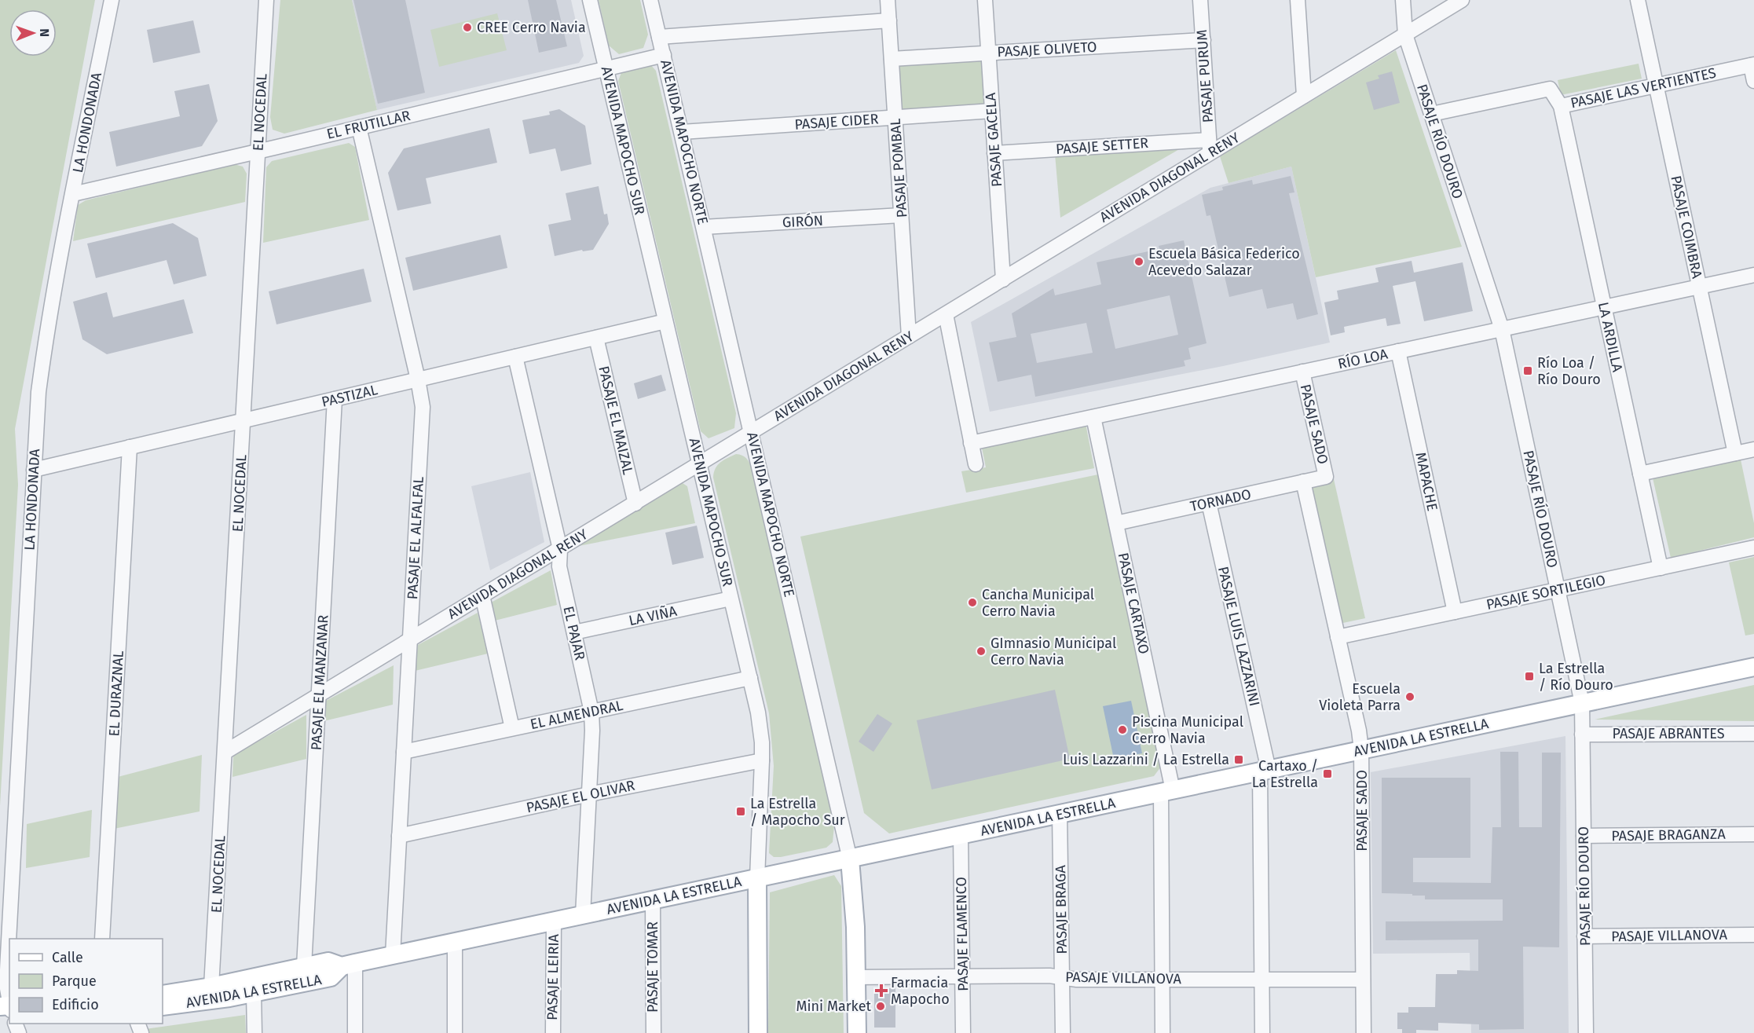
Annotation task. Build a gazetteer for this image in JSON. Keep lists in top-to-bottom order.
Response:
{
  "streets": {
    "main road": ["AVENIDA MAPOCHO SUR", "AVENIDA MAPOCHO NORTE", "AVENIDA LA ESTRELLA"],
    "street": [
      "PASAJE OLIVETO",
      "PASAJE PURUM",
      "PASAJE LAS VERTIENTES",
      "EL NOCEDAL",
      "PASAJE CIDER",
      "LA HONDONADA",
      "EL FRUTILLAR",
      "PASAJE GACELA",
      "PASAJE RÍO DOURO",
      "PASAJE SETTER",
      "PASAJE POMBAL",
      "AVENIDA DIAGONAL RENY",
      "GIRÓN",
      "PASAJE COIMBRA",
      "LA ARDILLA",
      "RÍO LOA",
      "PASTIZAL",
      "PASAJE EL MAIZAL",
      "PASAJE SADO",
      "MAPACHE",
      "TORNADO",
      "PASAJE EL ALFALFAL",
      "PASAJE SORTILEGIO",
      "PASAJE CARTAXO",
      "LA VIÑA",
      "EL PAJAR",
      "PASAJE LUIS LAZZARINI",
      "PASAJE EL MANZANAR",
      "EL DURAZNAL",
      "EL ALMENDRAL",
      "PASAJE ABRANTES",
      "PASAJE EL OLIVAR",
      "PASAJE BRAGANZA",
      "PASAJE BRAGA",
      "PASAJE FLAMENCO",
      "PASAJE VILLANOVA",
      "PASAJE TOMAR",
      "PASAJE LEIRIA"
    ]
  },
  "crossings": [
    ["PASAJE OLIVETO", "PASAJE PURUM"],
    ["PASAJE OLIVETO", "PASAJE GACELA"],
    ["PASAJE OLIVETO", "PASAJE POMBAL"],
    ["PASAJE PURUM", "PASAJE SETTER"],
    ["PASAJE PURUM", "AVENIDA DIAGONAL RENY"],
    ["PASAJE LAS VERTIENTES", "PASAJE RÍO DOURO"],
    ["PASAJE LAS VERTIENTES", "PASAJE COIMBRA"],
    ["PASAJE LAS VERTIENTES", "LA ARDILLA"],
    ["EL NOCEDAL", "EL FRUTILLAR"],
    ["EL NOCEDAL", "AVENIDA DIAGONAL RENY"],
    ["EL NOCEDAL", "PASTIZAL"],
    ["EL NOCEDAL", "AVENIDA LA ESTRELLA"],
    ["PASAJE CIDER", "PASAJE GACELA"],
    ["PASAJE CIDER", "AVENIDA MAPOCHO NORTE"],
    ["PASAJE CIDER", "PASAJE POMBAL"],
    ["LA HONDONADA", "EL FRUTILLAR"],
    ["LA HONDONADA", "PASTIZAL"],
    ["EL FRUTILLAR", "AVENIDA MAPOCHO SUR"],
    ["EL FRUTILLAR", "AVENIDA MAPOCHO NORTE"],
    ["EL FRUTILLAR", "PASAJE EL ALFALFAL"],
    ["PASAJE GACELA", "PASAJE SETTER"],
    ["PASAJE GACELA", "AVENIDA DIAGONAL RENY"],
    ["AVENIDA MAPOCHO SUR", "AVENIDA DIAGONAL RENY"],
    ["AVENIDA MAPOCHO SUR", "PASTIZAL"],
    ["AVENIDA MAPOCHO SUR", "LA VIÑA"],
    ["AVENIDA MAPOCHO SUR", "EL ALMENDRAL"],
    ["AVENIDA MAPOCHO SUR", "AVENIDA LA ESTRELLA"],
    ["AVENIDA MAPOCHO SUR", "PASAJE EL OLIVAR"],
    ["PASAJE RÍO DOURO", "AVENIDA DIAGONAL RENY"],
    ["PASAJE RÍO DOURO", "RÍO LOA"],
    ["PASAJE RÍO DOURO", "PASAJE SORTILEGIO"],
    ["PASAJE RÍO DOURO", "PASAJE ABRANTES"],
    ["PASAJE RÍO DOURO", "AVENIDA LA ESTRELLA"],
    ["PASAJE RÍO DOURO", "PASAJE BRAGANZA"],
    ["PASAJE RÍO DOURO", "PASAJE VILLANOVA"],
    ["AVENIDA MAPOCHO NORTE", "AVENIDA DIAGONAL RENY"],
    ["AVENIDA MAPOCHO NORTE", "GIRÓN"],
    ["AVENIDA MAPOCHO NORTE", "AVENIDA LA ESTRELLA"],
    ["AVENIDA MAPOCHO NORTE", "PASAJE VILLANOVA"],
    ["PASAJE SETTER", "AVENIDA DIAGONAL RENY"],
    ["PASAJE POMBAL", "AVENIDA DIAGONAL RENY"],
    ["PASAJE POMBAL", "GIRÓN"],
    ["AVENIDA DIAGONAL RENY", "PASAJE EL MAIZAL"],
    ["AVENIDA DIAGONAL RENY", "PASAJE EL ALFALFAL"],
    ["AVENIDA DIAGONAL RENY", "EL PAJAR"],
    ["AVENIDA DIAGONAL RENY", "PASAJE EL MANZANAR"],
    ["PASAJE COIMBRA", "RÍO LOA"],
    ["LA ARDILLA", "RÍO LOA"],
    ["LA ARDILLA", "PASAJE SORTILEGIO"],
    ["RÍO LOA", "PASAJE SADO"],
    ["RÍO LOA", "MAPACHE"],
    ["RÍO LOA", "PASAJE CARTAXO"],
    ["PASTIZAL", "PASAJE EL MAIZAL"],
    ["PASTIZAL", "PASAJE EL ALFALFAL"],
    ["PASTIZAL", "EL PAJAR"],
    ["PASTIZAL", "PASAJE EL MANZANAR"],
    ["PASTIZAL", "EL DURAZNAL"],
    ["PASAJE SADO", "TORNADO"],
    ["PASAJE SADO", "PASAJE SORTILEGIO"],
    ["PASAJE SADO", "AVENIDA LA ESTRELLA"],
    ["PASAJE SADO", "PASAJE VILLANOVA"],
    ["MAPACHE", "PASAJE SORTILEGIO"],
    ["TORNADO", "PASAJE CARTAXO"],
    ["TORNADO", "PASAJE LUIS LAZZARINI"],
    ["PASAJE EL ALFALFAL", "EL ALMENDRAL"],
    ["PASAJE EL ALFALFAL", "AVENIDA LA ESTRELLA"],
    ["PASAJE EL ALFALFAL", "PASAJE EL OLIVAR"],
    ["PASAJE CARTAXO", "AVENIDA LA ESTRELLA"],
    ["PASAJE CARTAXO", "PASAJE VILLANOVA"],
    ["LA VIÑA", "EL PAJAR"],
    ["EL PAJAR", "EL ALMENDRAL"],
    ["EL PAJAR", "AVENIDA LA ESTRELLA"],
    ["EL PAJAR", "PASAJE EL OLIVAR"],
    ["PASAJE LUIS LAZZARINI", "AVENIDA LA ESTRELLA"],
    ["PASAJE LUIS LAZZARINI", "PASAJE VILLANOVA"],
    ["PASAJE EL MANZANAR", "AVENIDA LA ESTRELLA"],
    ["AVENIDA LA ESTRELLA", "PASAJE BRAGA"],
    ["AVENIDA LA ESTRELLA", "PASAJE FLAMENCO"],
    ["AVENIDA LA ESTRELLA", "PASAJE TOMAR"],
    ["AVENIDA LA ESTRELLA", "PASAJE LEIRIA"],
    ["PASAJE BRAGA", "PASAJE VILLANOVA"],
    ["PASAJE FLAMENCO", "PASAJE VILLANOVA"]
  ],
  "places": {
    "other": [
      "CREE Cerro Navia",
      "Escuela Básica Federico Acevedo Salazar",
      "Cancha Municipal Cerro Navia",
      "GImnasio Municipal Cerro Navia",
      "Escuela Violeta Parra",
      "Piscina Municipal Cerro Navia",
      "Mini Market"
    ],
    "transit": [
      "Río Loa / Río Douro",
      "La Estrella / Río Douro",
      "Luis Lazzarini / La Estrella",
      "Cartaxo / La Estrella",
      "La Estrella / Mapocho Sur"
    ],
    "health": ["Farmacia Mapocho"]
  },
  "legend": ["Calle", "Parque", "Edificio"],
  "north": "right"
}
